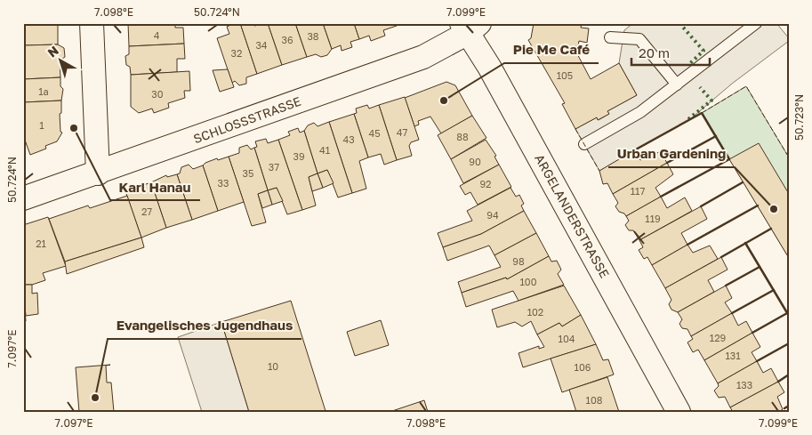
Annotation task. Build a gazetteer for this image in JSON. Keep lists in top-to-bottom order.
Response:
{
  "streets": {
    "street": ["SCHLOSSSTRASSE", "ARGELANDERSTRASSE"]
  },
  "crossings": [
    ["SCHLOSSSTRASSE", "ARGELANDERSTRASSE"]
  ],
  "places": [
    "Pie Me Café",
    "Karl Hanau",
    "Urban Gardening",
    "Evangelisches Jugendhaus"
  ],
  "house_numbers": [
    "4",
    "38",
    "36",
    "34",
    "32",
    "105",
    "1a",
    "30",
    "1",
    "47",
    "45",
    "88",
    "43",
    "41",
    "39",
    "90",
    "37",
    "35",
    "33",
    "92",
    "117",
    "27",
    "94",
    "119",
    "21",
    "98",
    "100",
    "102",
    "129",
    "104",
    "131",
    "10",
    "106",
    "133",
    "108"
  ],
  "scale_bar": "20 m",
  "north": "top left",
  "coordinates": [
    "7.098°E",
    "50.724°N",
    "7.099°E",
    "50.723°N",
    "7.097°E"
  ]
}
